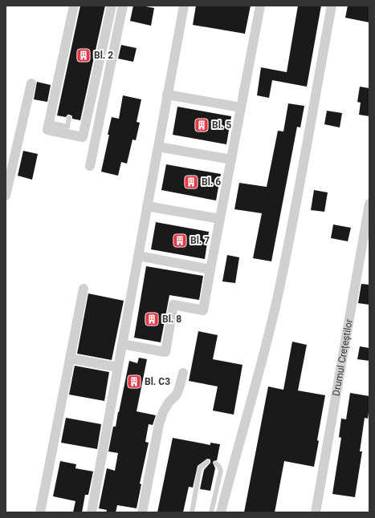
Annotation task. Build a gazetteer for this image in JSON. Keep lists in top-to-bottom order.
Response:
{
  "streets": {
    "street": ["Drumul Crețeștilor"]
  },
  "places": {
    "building": [
      "Bl. 2",
      "Bl. 5",
      "Bl. 6",
      "Bl. 7",
      "Bl. 8",
      "Bl. C3"
    ]
  }
}
